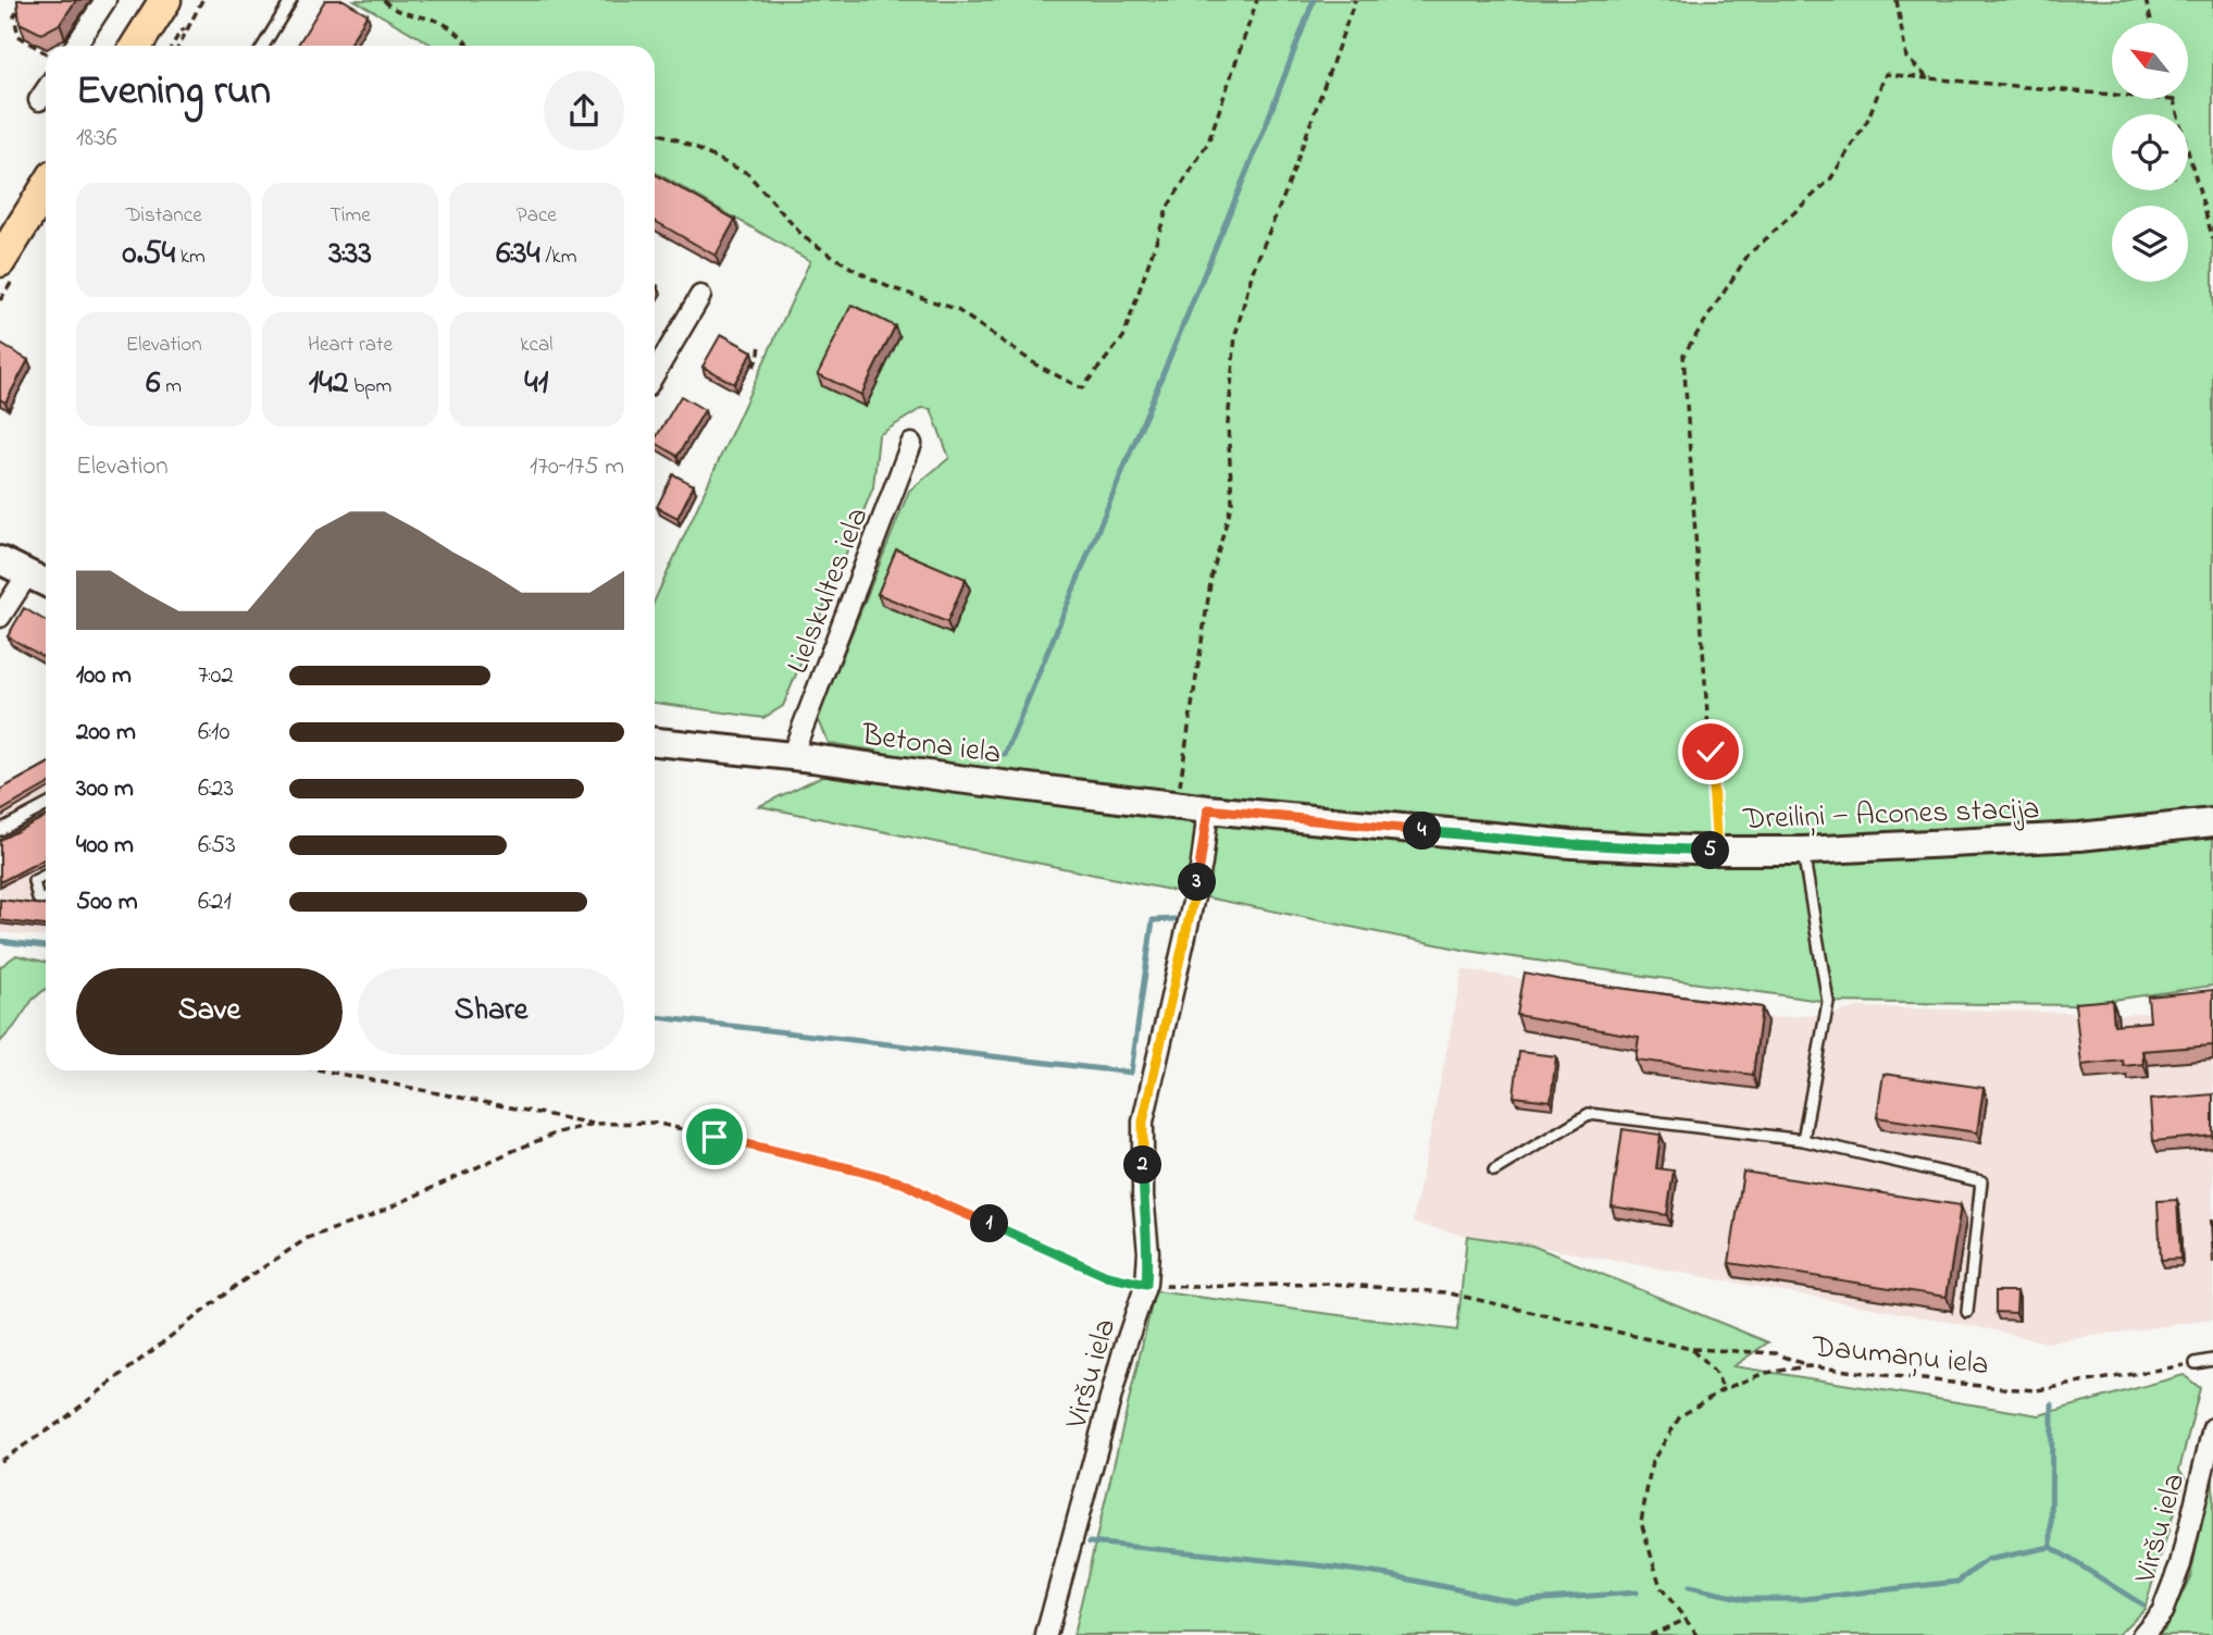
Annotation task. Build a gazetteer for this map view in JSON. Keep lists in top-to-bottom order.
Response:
{
  "streets": {
    "main road": ["Betona iela", "Dreiliņi — Acones stacija"],
    "street": ["Lielskultes iela", "Viršu iela"],
    "path": ["Daumaņu iela"]
  },
  "crossings": [
    ["Lielskultes iela", "Betona iela"],
    ["Betona iela", "Dreiliņi — Acones stacija"],
    ["Betona iela", "Viršu iela"],
    ["Dreiliņi — Acones stacija", "Viršu iela"]
  ],
  "north": "top left",
  "page": {
    "heading": ["Evening run", "18:36"],
    "stats": [
      ["Distance", "0.54 km"],
      ["Time", "3:33"],
      ["Pace", "6:34 /km"],
      ["Elevation", "6 m"],
      ["Heart rate", "142 bpm"],
      ["kcal", "41"]
    ],
    "chart": ["Elevation", "170–175 m"],
    "list": [
      {
        "name": "100 m",
        "note": "7:02"
      },
      {
        "name": "200 m",
        "note": "6:10"
      },
      {
        "name": "300 m",
        "note": "6:23"
      },
      {
        "name": "400 m",
        "note": "6:53"
      },
      {
        "name": "500 m",
        "note": "6:21"
      }
    ],
    "pins": [
      "4",
      "5",
      "3",
      "2",
      "1"
    ],
    "buttons": ["Save", "Share"]
  }
}
